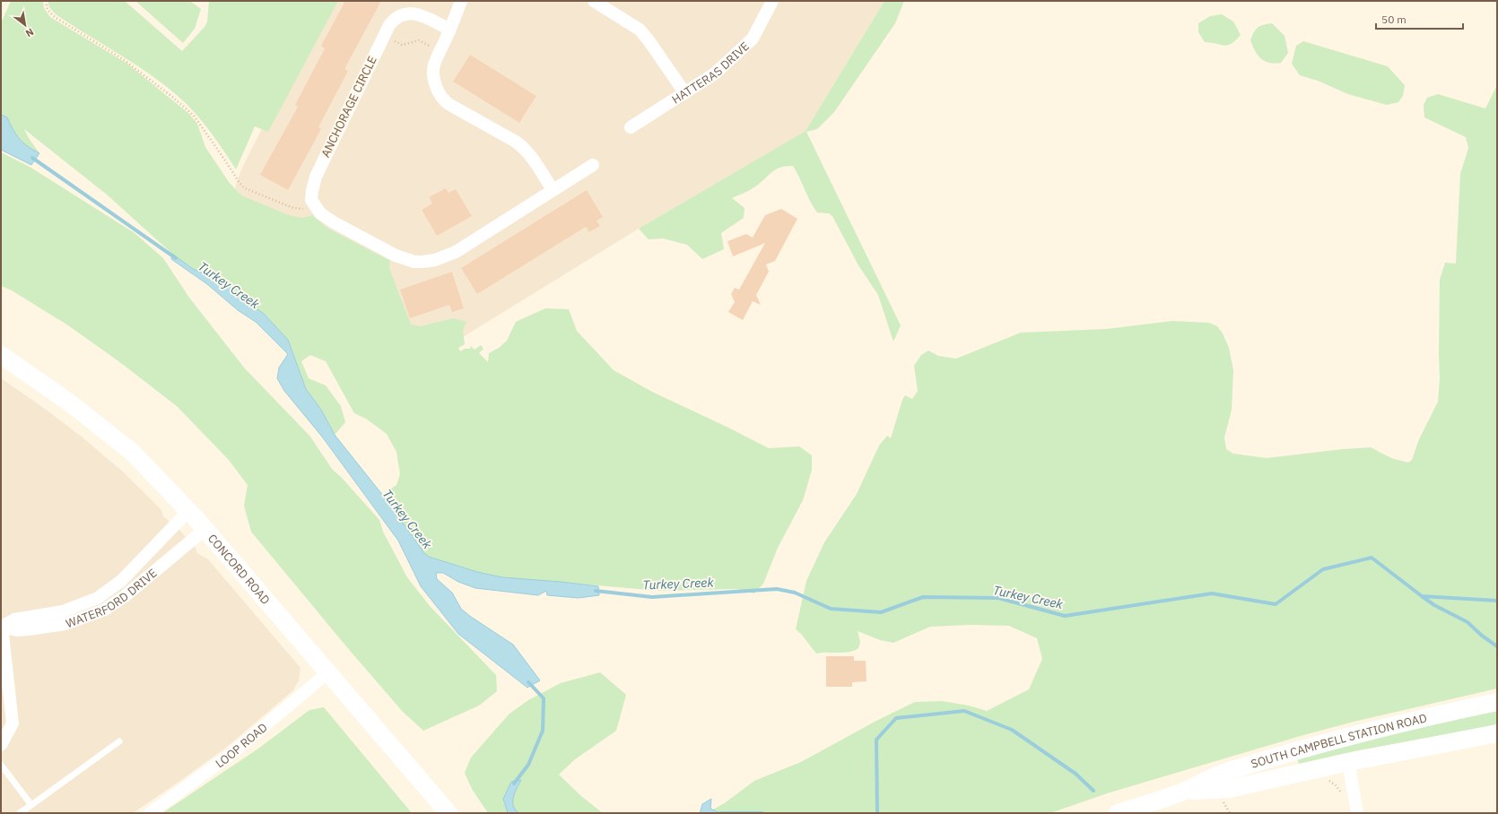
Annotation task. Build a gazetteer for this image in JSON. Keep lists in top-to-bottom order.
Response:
{
  "streets": {
    "main road": ["CONCORD ROAD", "SOUTH CAMPBELL STATION ROAD"],
    "street": [
      "HATTERAS DRIVE",
      "ANCHORAGE CIRCLE",
      "WATERFORD DRIVE",
      "LOOP ROAD"
    ]
  },
  "crossings": [
    ["CONCORD ROAD", "WATERFORD DRIVE"],
    ["CONCORD ROAD", "LOOP ROAD"]
  ],
  "water": ["Turkey Creek"],
  "scale_bar": "50 m",
  "north": "bottom right"
}
